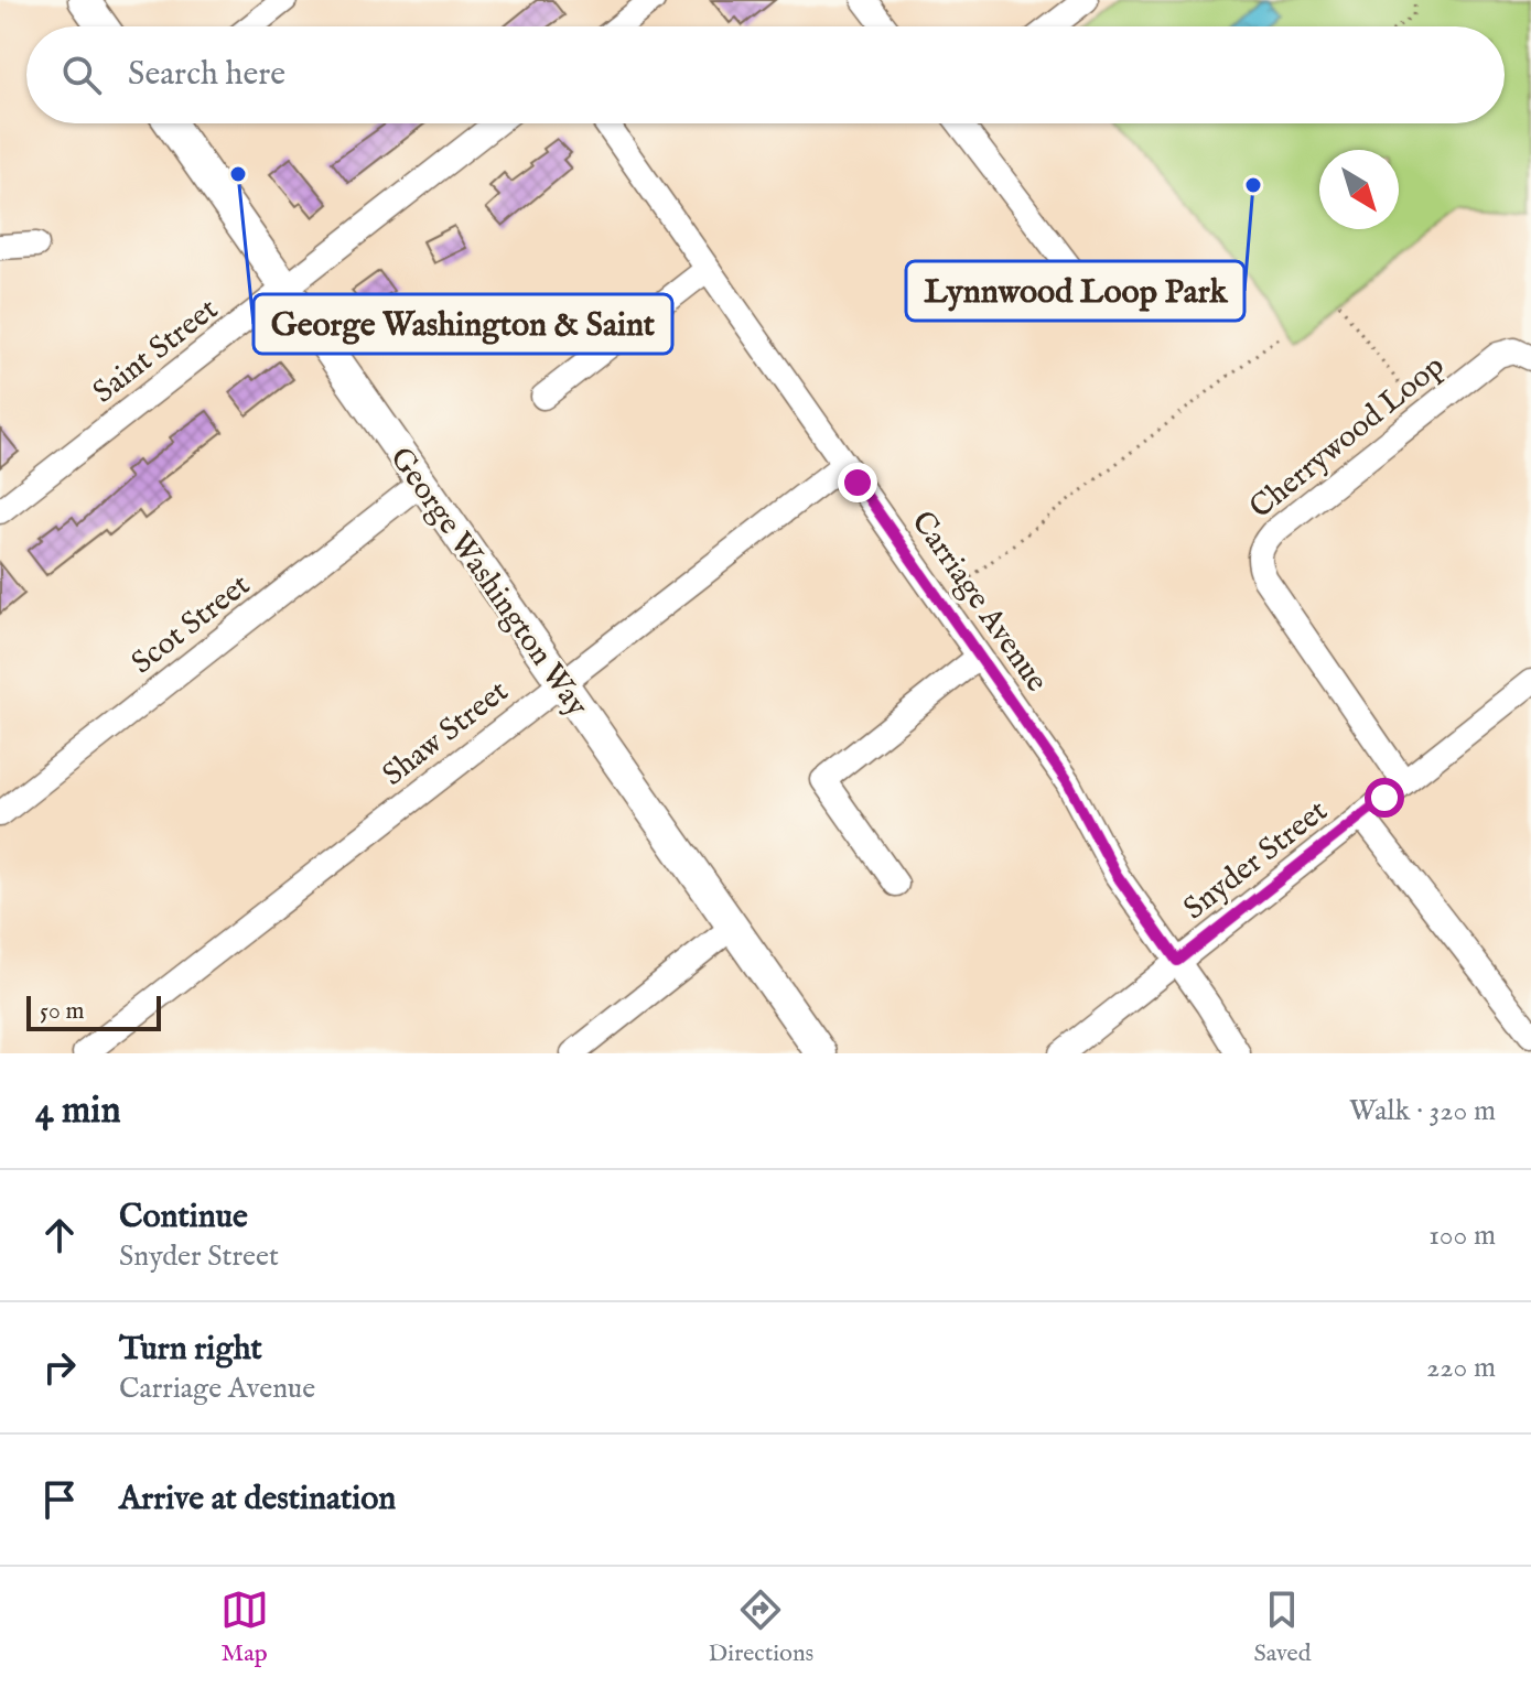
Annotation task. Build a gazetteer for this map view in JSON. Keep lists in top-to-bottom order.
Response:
{
  "streets": {
    "main road": ["George Washington Way"],
    "street": [
      "Saint Street",
      "Cherrywood Loop",
      "Carriage Avenue",
      "Scot Street",
      "Shaw Street",
      "Snyder Street"
    ]
  },
  "crossings": [
    ["Saint Street", "George Washington Way"],
    ["Cherrywood Loop", "Snyder Street"],
    ["George Washington Way", "Scot Street"],
    ["George Washington Way", "Shaw Street"],
    ["Carriage Avenue", "Shaw Street"],
    ["Carriage Avenue", "Snyder Street"]
  ],
  "places": ["George Washington & Saint", "Lynnwood Loop Park"],
  "scale_bar": "50 m",
  "north": "bottom right",
  "page": {
    "search": "Search here",
    "scale": "50 m",
    "heading": ["4 min", "Walk · 320 m"],
    "list": [
      ["Continue", "Snyder Street", "100 m"],
      ["Turn right", "Carriage Avenue", "220 m"],
      "Arrive at destination"
    ],
    "nav": ["Map", "Directions", "Saved"]
  }
}
